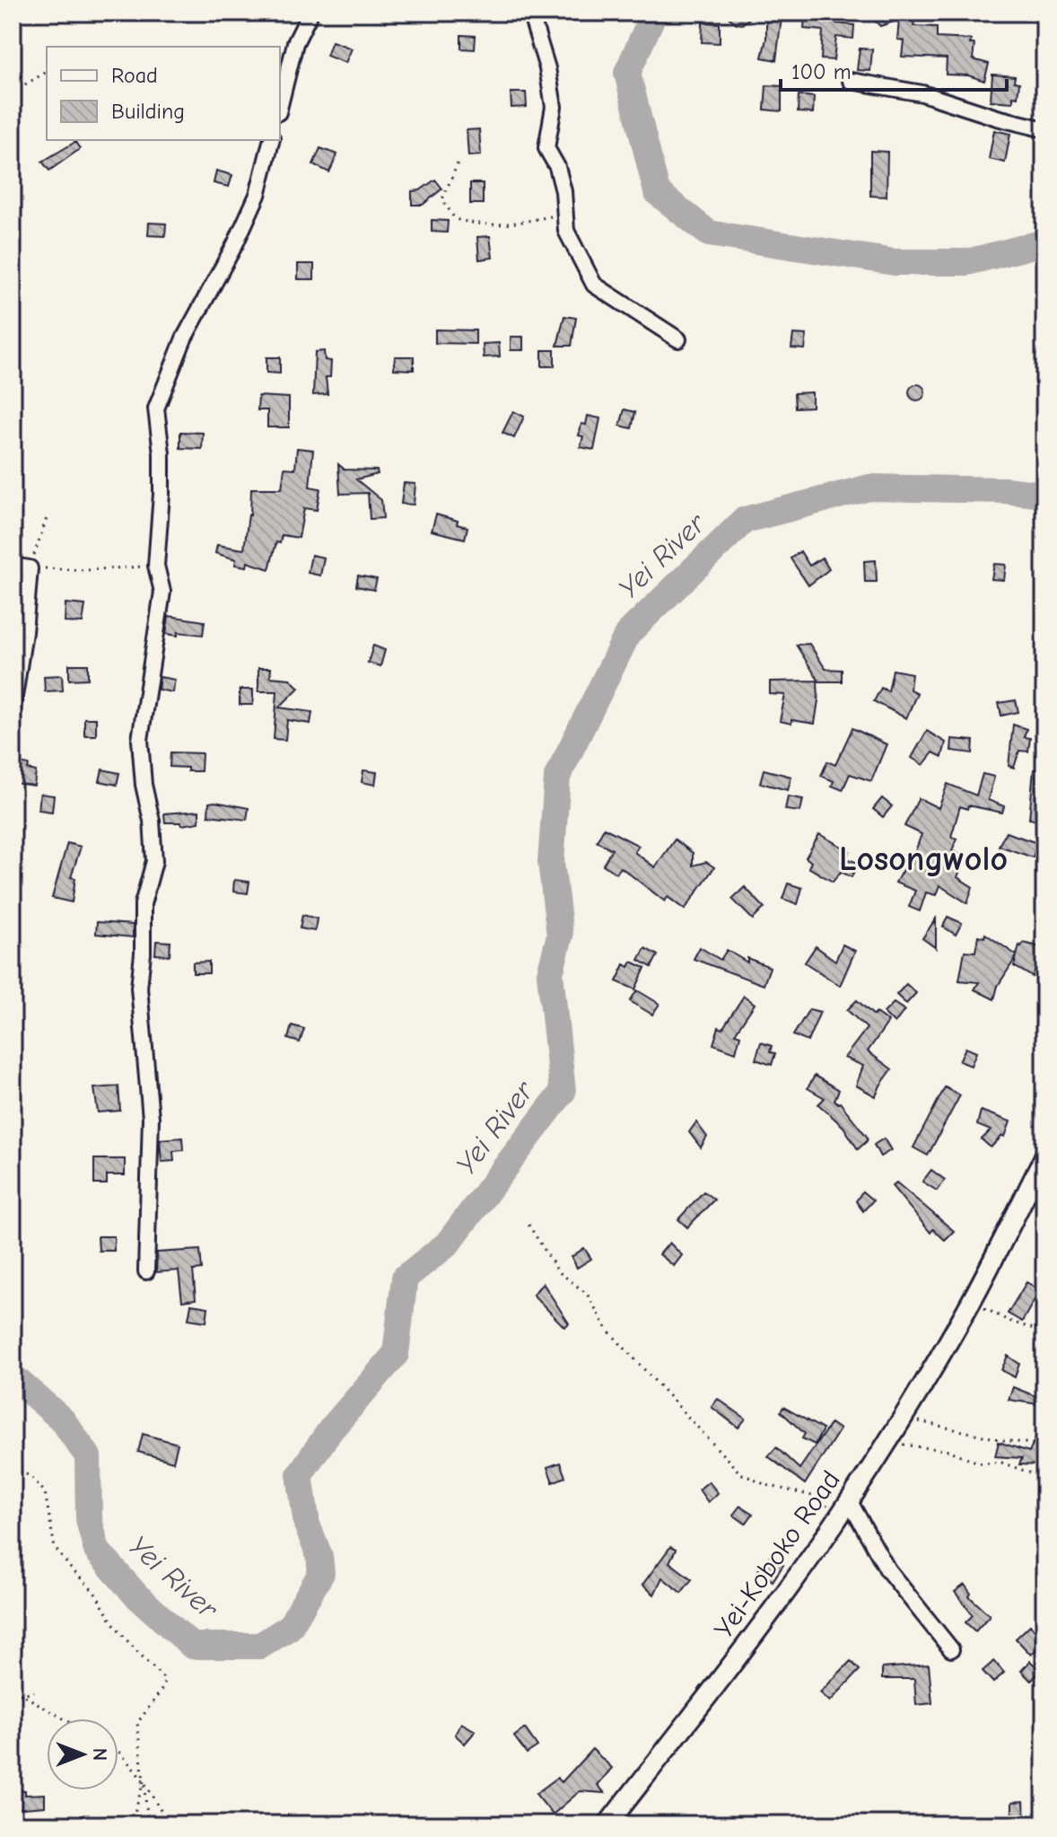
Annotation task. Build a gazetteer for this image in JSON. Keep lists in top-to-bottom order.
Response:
{
  "streets": {
    "main road": ["Yei-Koboko Road"]
  },
  "districts": ["Losongwolo"],
  "water": ["Yei River"],
  "legend": ["Road", "Building"],
  "scale_bar": "100 m",
  "north": "right"
}
